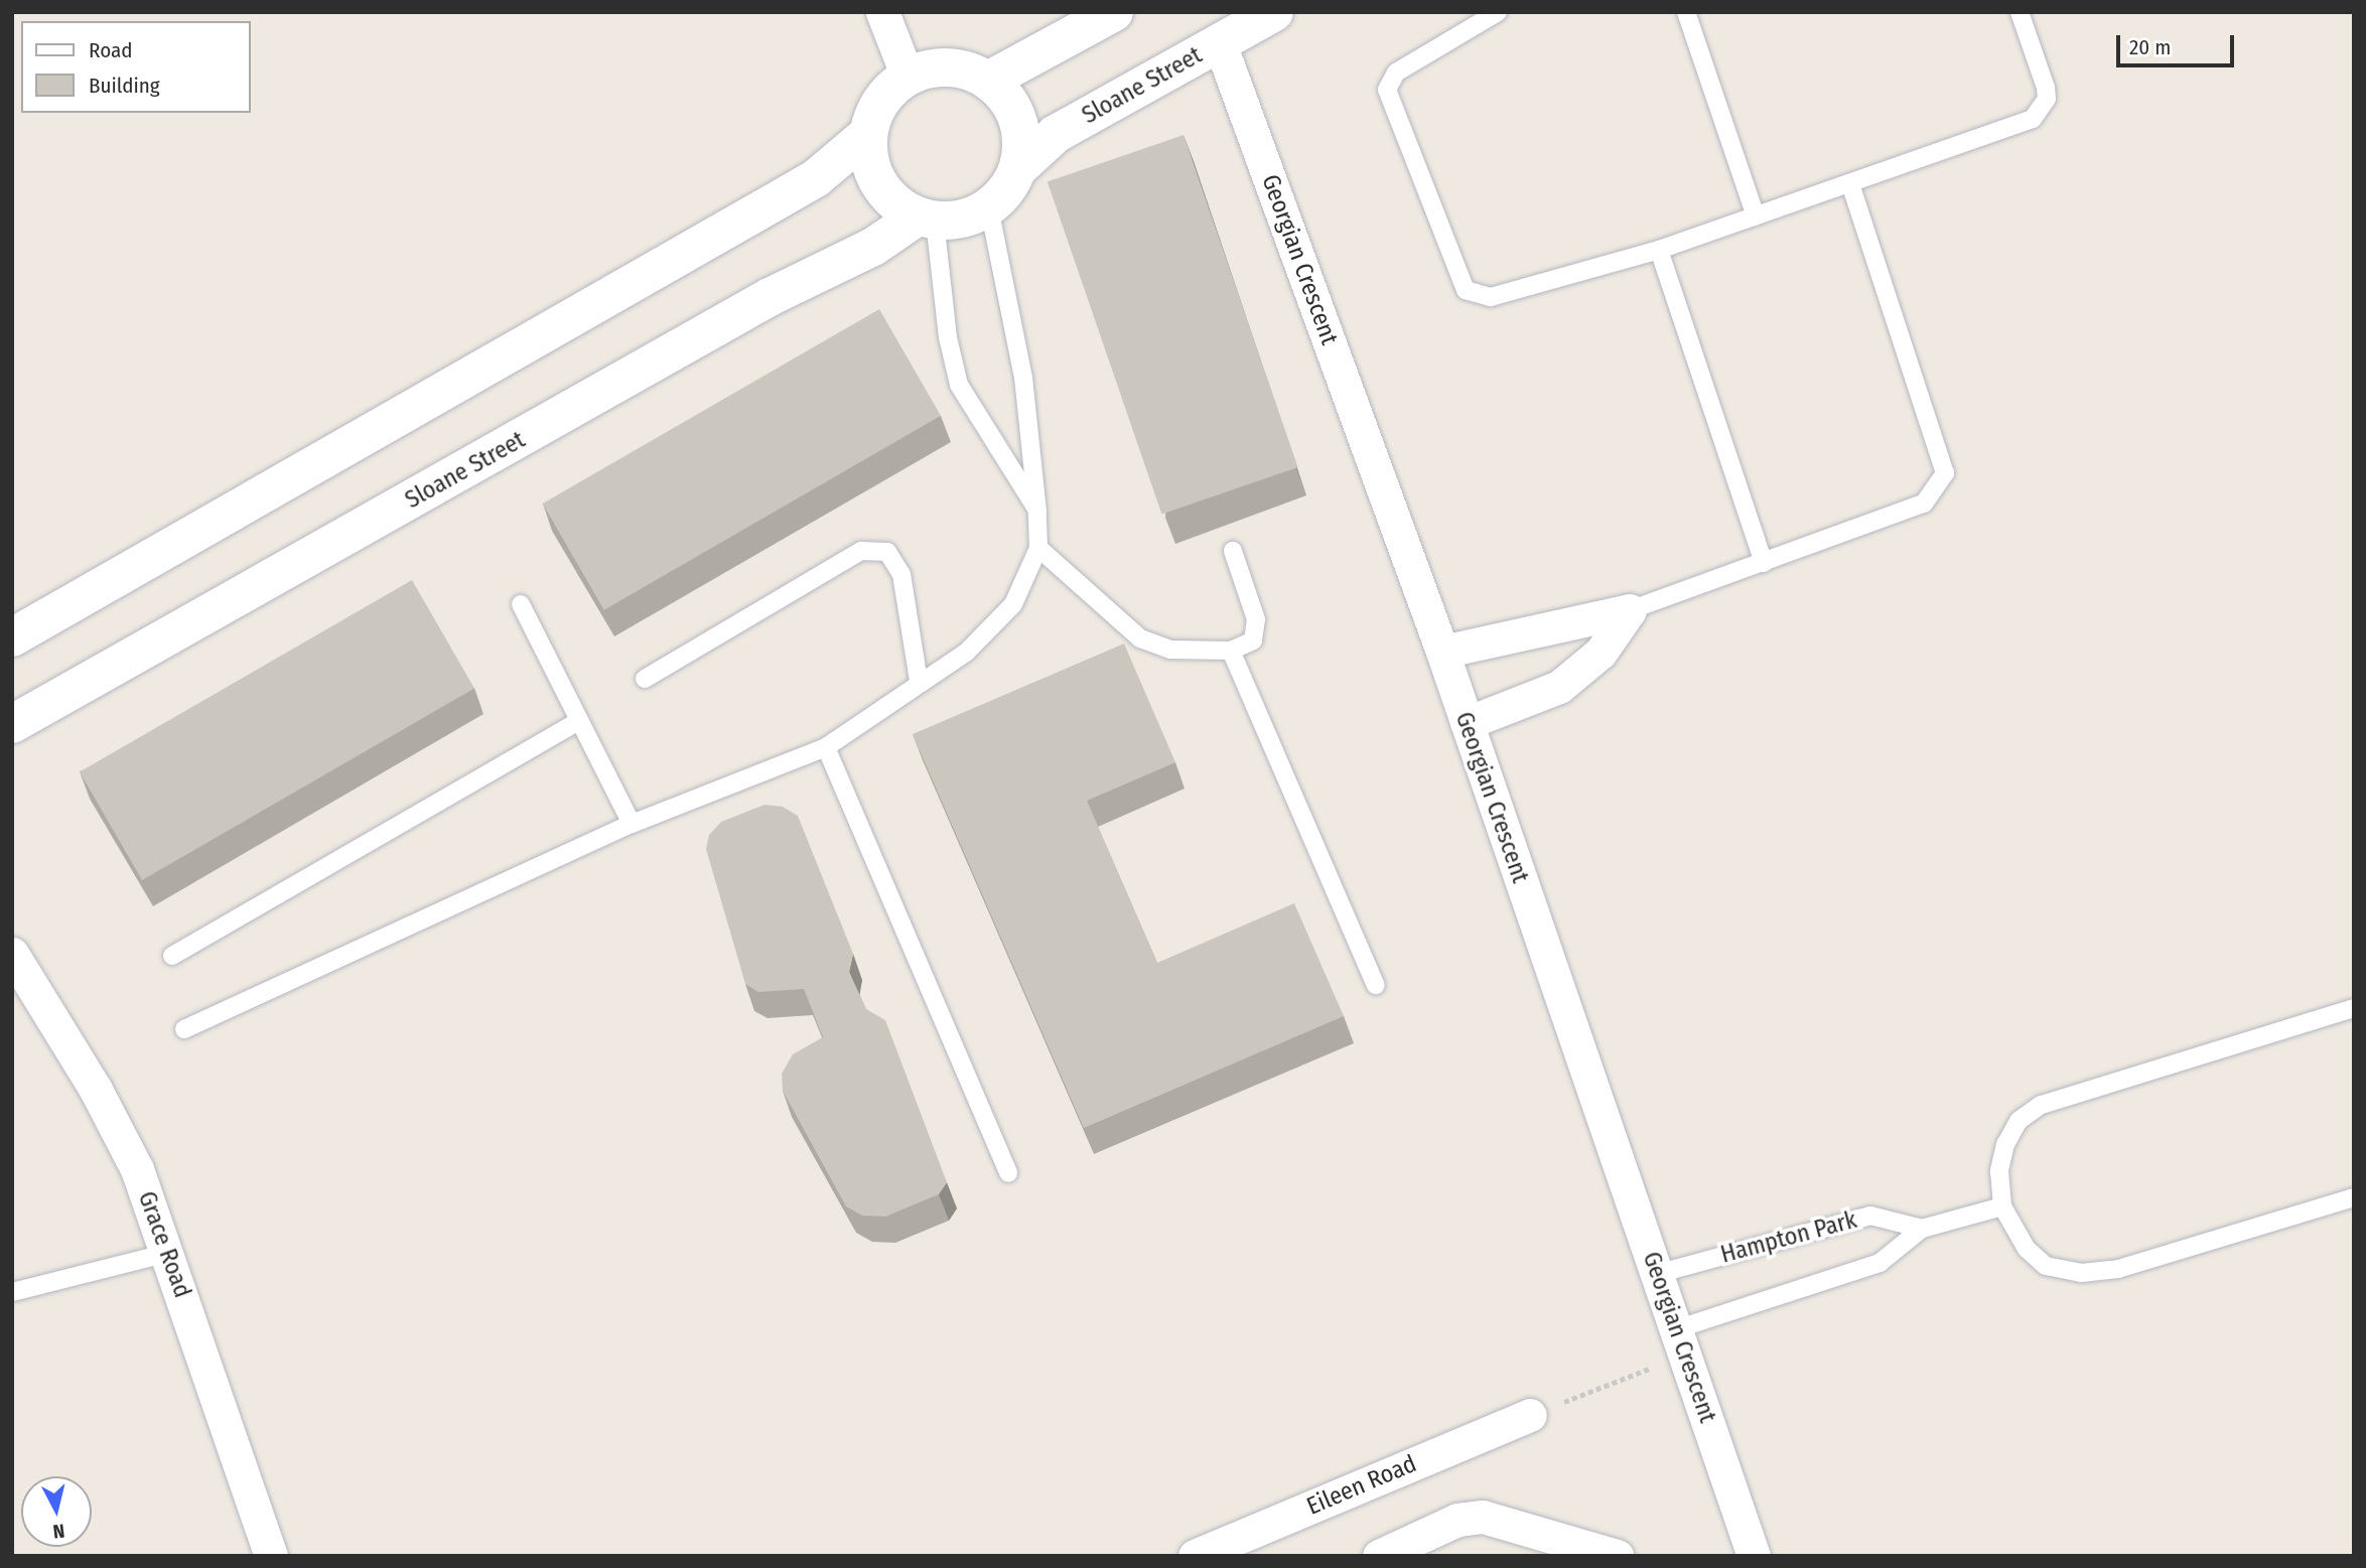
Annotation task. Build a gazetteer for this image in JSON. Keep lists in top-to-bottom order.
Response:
{
  "streets": {
    "street": [
      "Sloane Street",
      "Georgian Crescent",
      "Grace Road",
      "Eileen Road"
    ],
    "lane": ["Hampton Park"]
  },
  "crossings": [
    ["Sloane Street", "Georgian Crescent"],
    ["Georgian Crescent", "Hampton Park"]
  ],
  "legend": ["Road", "Building"],
  "scale_bar": "20 m",
  "north": "bottom"
}
